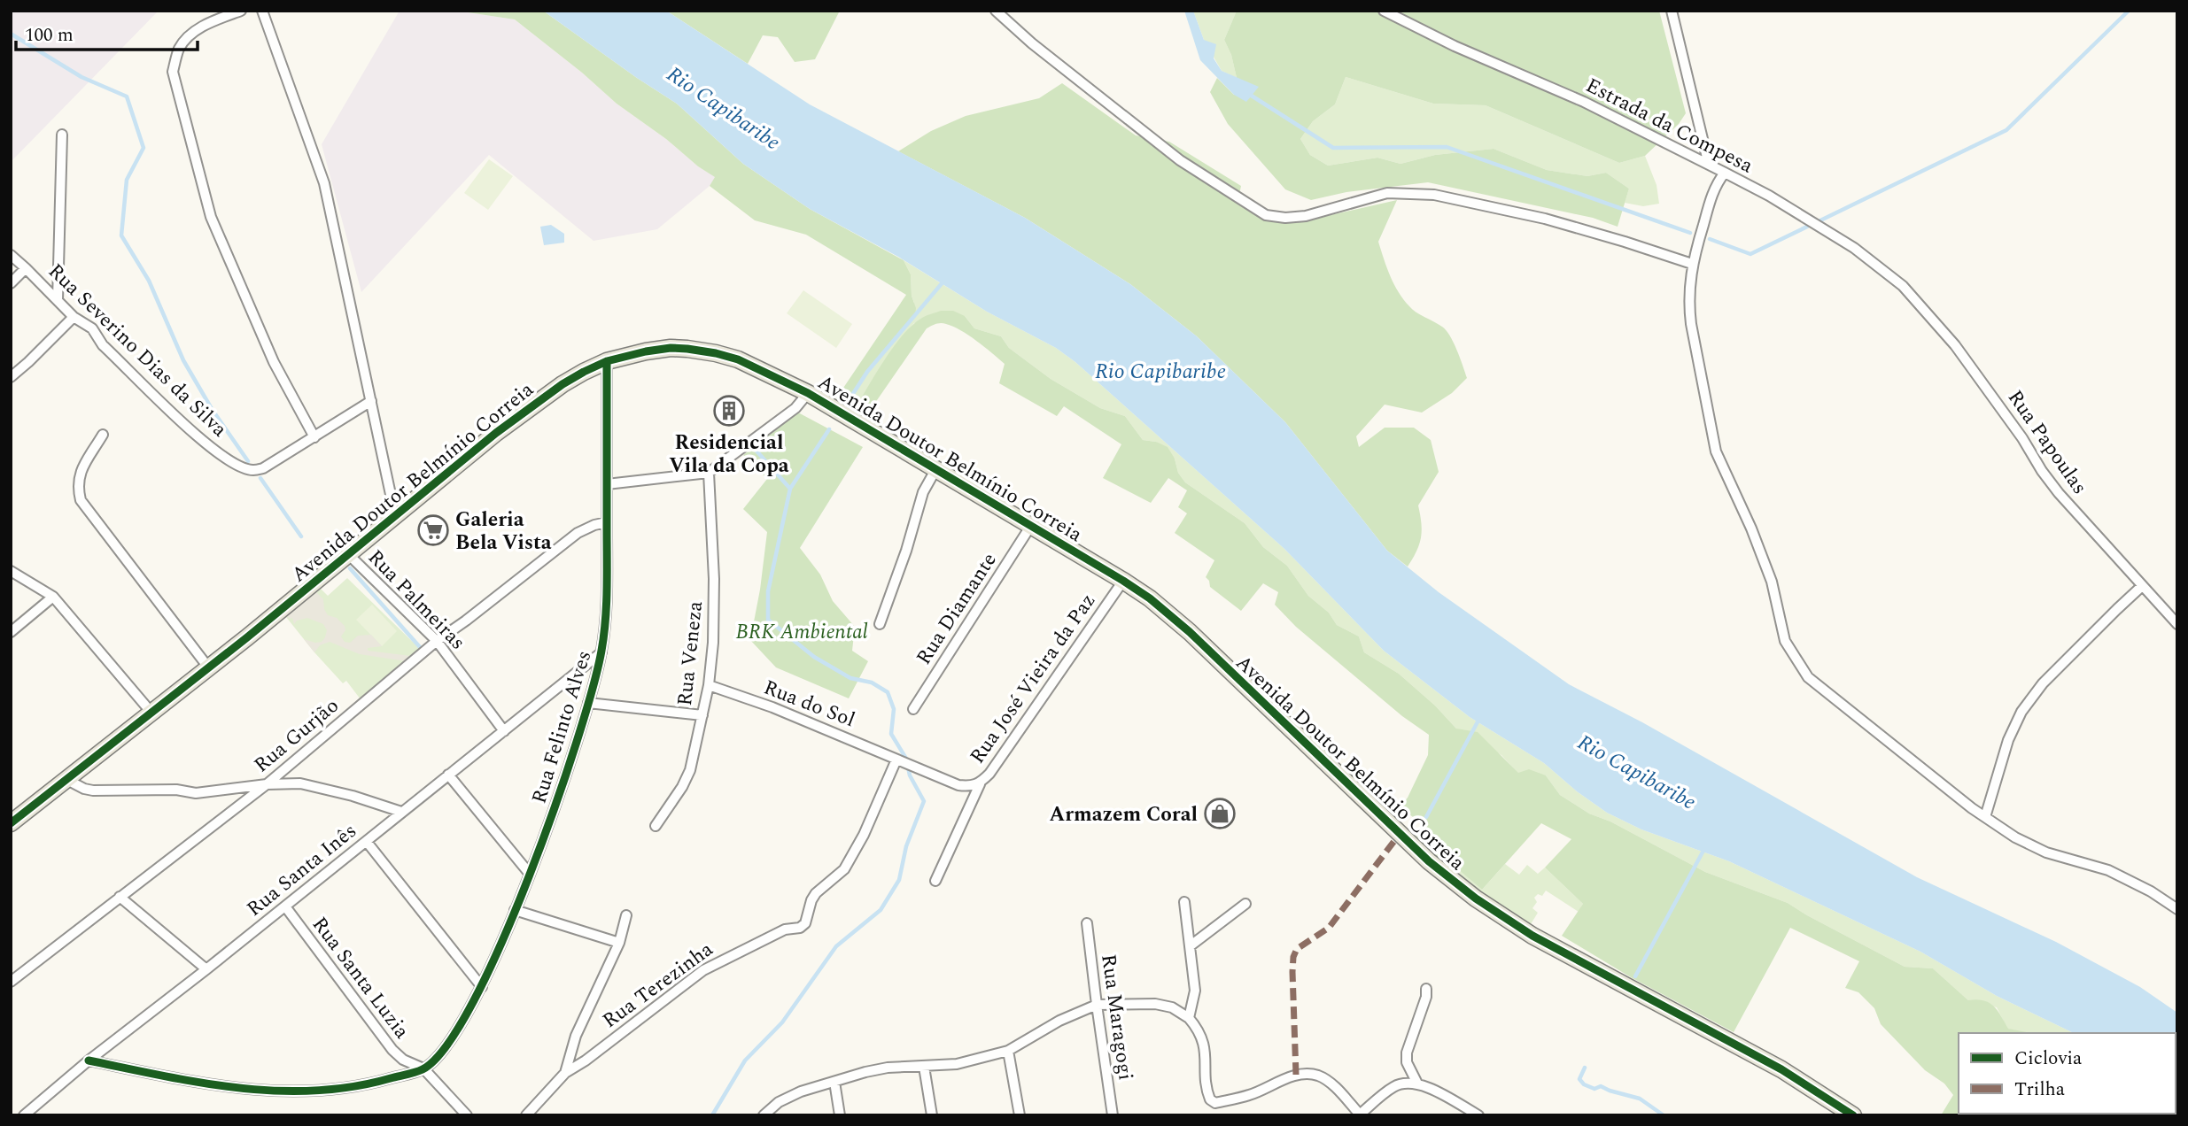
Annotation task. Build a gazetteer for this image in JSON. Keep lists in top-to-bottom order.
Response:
{
  "streets": {
    "main road": ["Avenida Doutor Belmínio Correia"],
    "street": [
      "Estrada da Compesa",
      "Rua Severino Dias da Silva",
      "Rua Papoulas",
      "Rua Palmeiras",
      "Rua Diamante",
      "Rua Veneza",
      "Rua José Vieira da Paz",
      "Rua do Sol",
      "Rua Felinto Alves",
      "Rua Gurjão",
      "Rua Santa Inês",
      "Rua Santa Luzia",
      "Rua Terezinha",
      "Rua Maragogi"
    ]
  },
  "crossings": [
    ["Estrada da Compesa", "Rua Papoulas"],
    ["Avenida Doutor Belmínio Correia", "Rua Palmeiras"],
    ["Avenida Doutor Belmínio Correia", "Rua Diamante"],
    ["Avenida Doutor Belmínio Correia", "Rua José Vieira da Paz"],
    ["Avenida Doutor Belmínio Correia", "Rua Felinto Alves"],
    ["Rua Palmeiras", "Rua Gurjão"],
    ["Rua Palmeiras", "Rua Santa Inês"],
    ["Rua Veneza", "Rua do Sol"],
    ["Rua José Vieira da Paz", "Rua do Sol"],
    ["Rua José Vieira da Paz", "Rua Terezinha"],
    ["Rua do Sol", "Rua Terezinha"],
    ["Rua Felinto Alves", "Rua Gurjão"],
    ["Rua Felinto Alves", "Rua Santa Inês"],
    ["Rua Felinto Alves", "Rua Santa Luzia"],
    ["Rua Santa Inês", "Rua Santa Luzia"]
  ],
  "water": ["Rio Capibaribe"],
  "parks": ["BRK Ambiental"],
  "places": {
    "building": ["Residencial Vila da Copa"],
    "supermarket": ["Galeria Bela Vista"],
    "shop": ["Armazem Coral"]
  },
  "legend": ["Ciclovia", "Trilha"],
  "scale_bar": "100 m"
}
